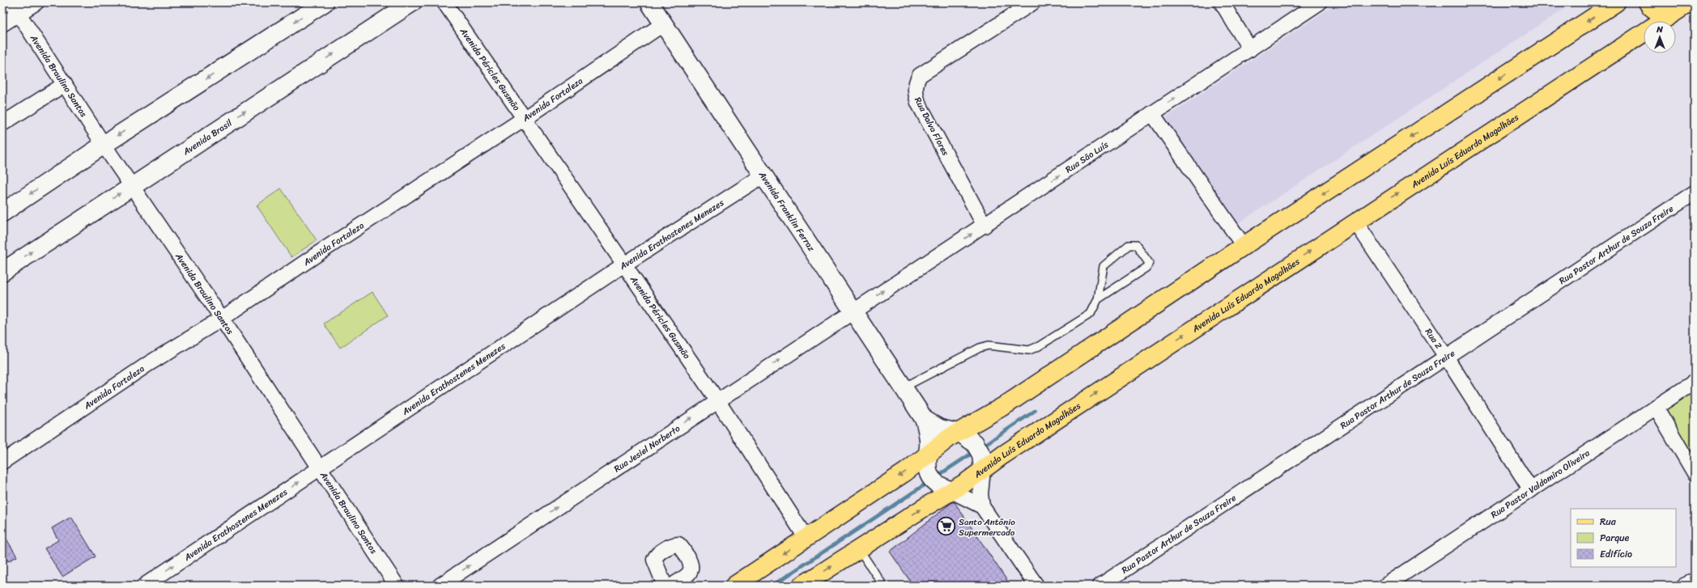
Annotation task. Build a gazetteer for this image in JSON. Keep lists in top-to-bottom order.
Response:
{
  "streets": {
    "main road": ["Avenida Brasil", "Avenida Luís Eduardo Magalhães", "Avenida Franklin Ferraz"],
    "street": [
      "Avenida Péricles Gusmão",
      "Avenida Braulino Santos",
      "Avenida Fortaleza",
      "Rua Dalva Flores",
      "Rua São Luís",
      "Avenida Erathostenes Menezes",
      "Rua Pastor Arthur de Souza Freire",
      "Rua 2",
      "Rua Jesiel Norberto",
      "Rua Pastor Valdomiro Oliveira"
    ]
  },
  "crossings": [
    ["Avenida Péricles Gusmão", "Avenida Fortaleza"],
    ["Avenida Péricles Gusmão", "Avenida Erathostenes Menezes"],
    ["Avenida Péricles Gusmão", "Rua Jesiel Norberto"],
    ["Avenida Braulino Santos", "Avenida Fortaleza"],
    ["Avenida Braulino Santos", "Avenida Brasil"],
    ["Avenida Braulino Santos", "Avenida Erathostenes Menezes"],
    ["Avenida Fortaleza", "Avenida Franklin Ferraz"],
    ["Rua Dalva Flores", "Rua São Luís"],
    ["Avenida Luís Eduardo Magalhães", "Rua 2"],
    ["Rua São Luís", "Avenida Franklin Ferraz"],
    ["Rua São Luís", "Rua Jesiel Norberto"],
    ["Avenida Franklin Ferraz", "Avenida Erathostenes Menezes"],
    ["Avenida Franklin Ferraz", "Rua Jesiel Norberto"],
    ["Rua Pastor Arthur de Souza Freire", "Rua 2"],
    ["Rua 2", "Rua Pastor Valdomiro Oliveira"]
  ],
  "one_way": ["Rua São Luís", "Rua Jesiel Norberto"],
  "places": {
    "supermarket": ["Santo Antônio Supermercado"]
  },
  "legend": ["Rua", "Parque", "Edifício"],
  "north": "top"
}
